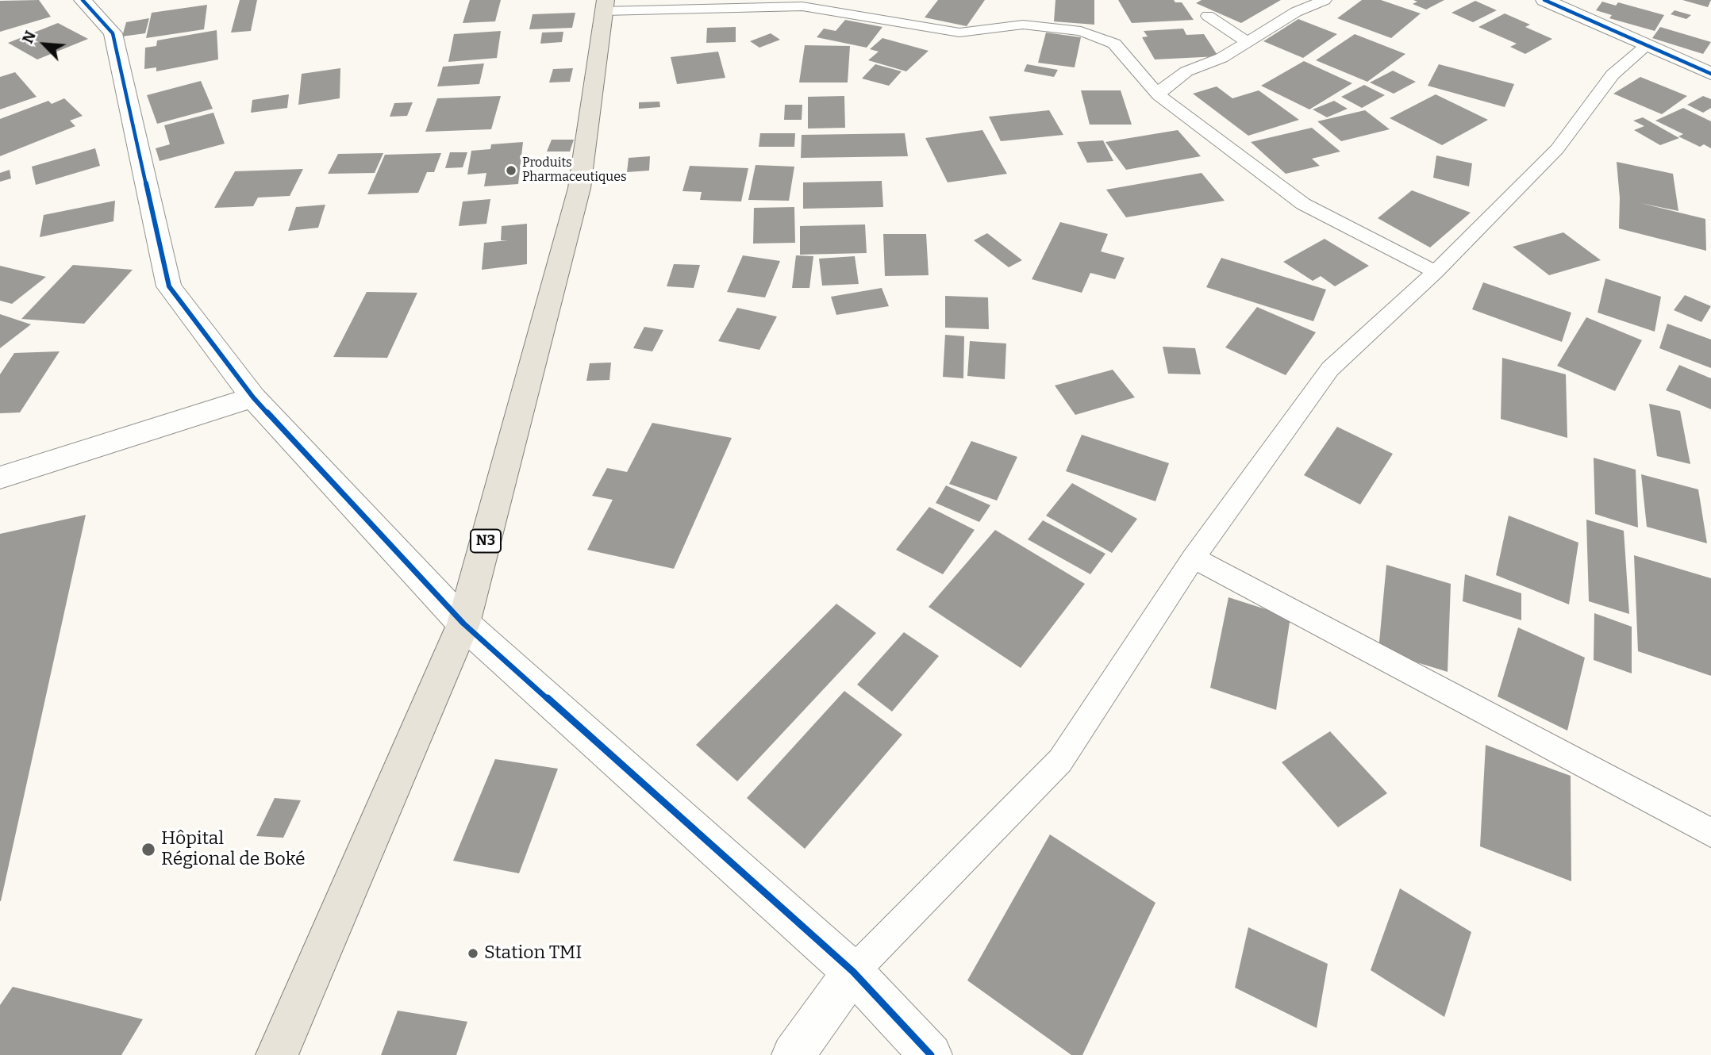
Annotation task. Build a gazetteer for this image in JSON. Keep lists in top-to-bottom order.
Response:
{
  "streets": {
    "highway": ["N3"]
  },
  "places": ["Produits Pharmaceutiques", "Hôpital Régional de Boké", "Station TMI"],
  "north": "top left"
}
